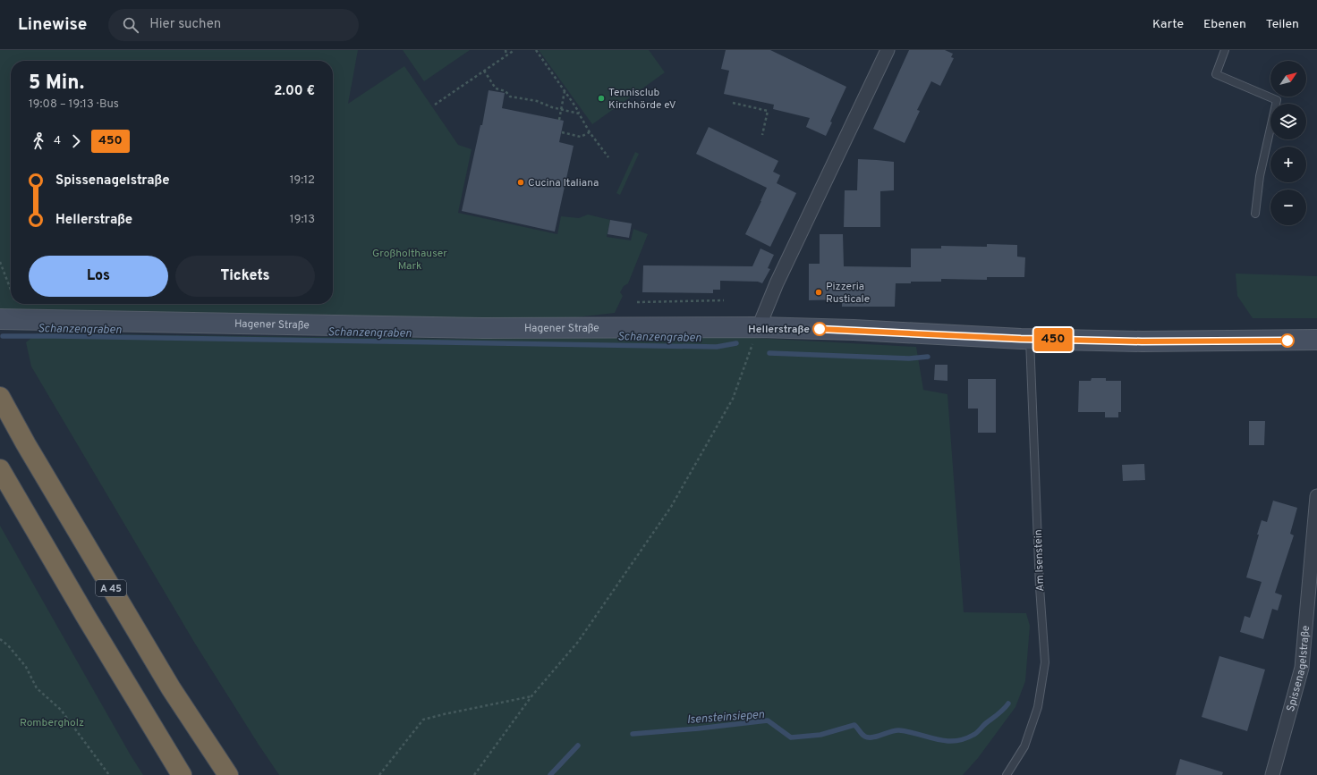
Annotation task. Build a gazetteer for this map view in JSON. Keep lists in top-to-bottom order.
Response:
{
  "streets": {
    "highway": ["A 45"],
    "main road": ["Hagener Straße"],
    "street": ["Spissenagelstraße"],
    "lane": ["Am Isenstein"]
  },
  "crossings": [
    ["Hagener Straße", "Am Isenstein"]
  ],
  "water": ["Schanzengraben", "Isensteinsiepen"],
  "parks": ["Großholthauser Mark", "Rombergholz"],
  "places": [
    "Tennisclub Kirchhörde eV",
    "Cucina Italiana",
    "Pizzeria Rusticale",
    "Hellerstraße"
  ],
  "lines": ["bus line 450"],
  "north": "top right",
  "page": {
    "header": "Linewise",
    "search": "Hier suchen",
    "nav": ["Karte", "Ebenen", "Teilen"],
    "on_map": "450",
    "map_buttons": ["+", "−"],
    "heading": ["5 Min.", "19:08 – 19:13 · Bus", "2.00 €"],
    "legs": ["4", "450"],
    "list": [
      {
        "name": "Spissenagelstraße",
        "value": "19:12"
      },
      {
        "name": "Hellerstraße",
        "value": "19:13"
      }
    ],
    "buttons": ["Los", "Tickets"]
  }
}
